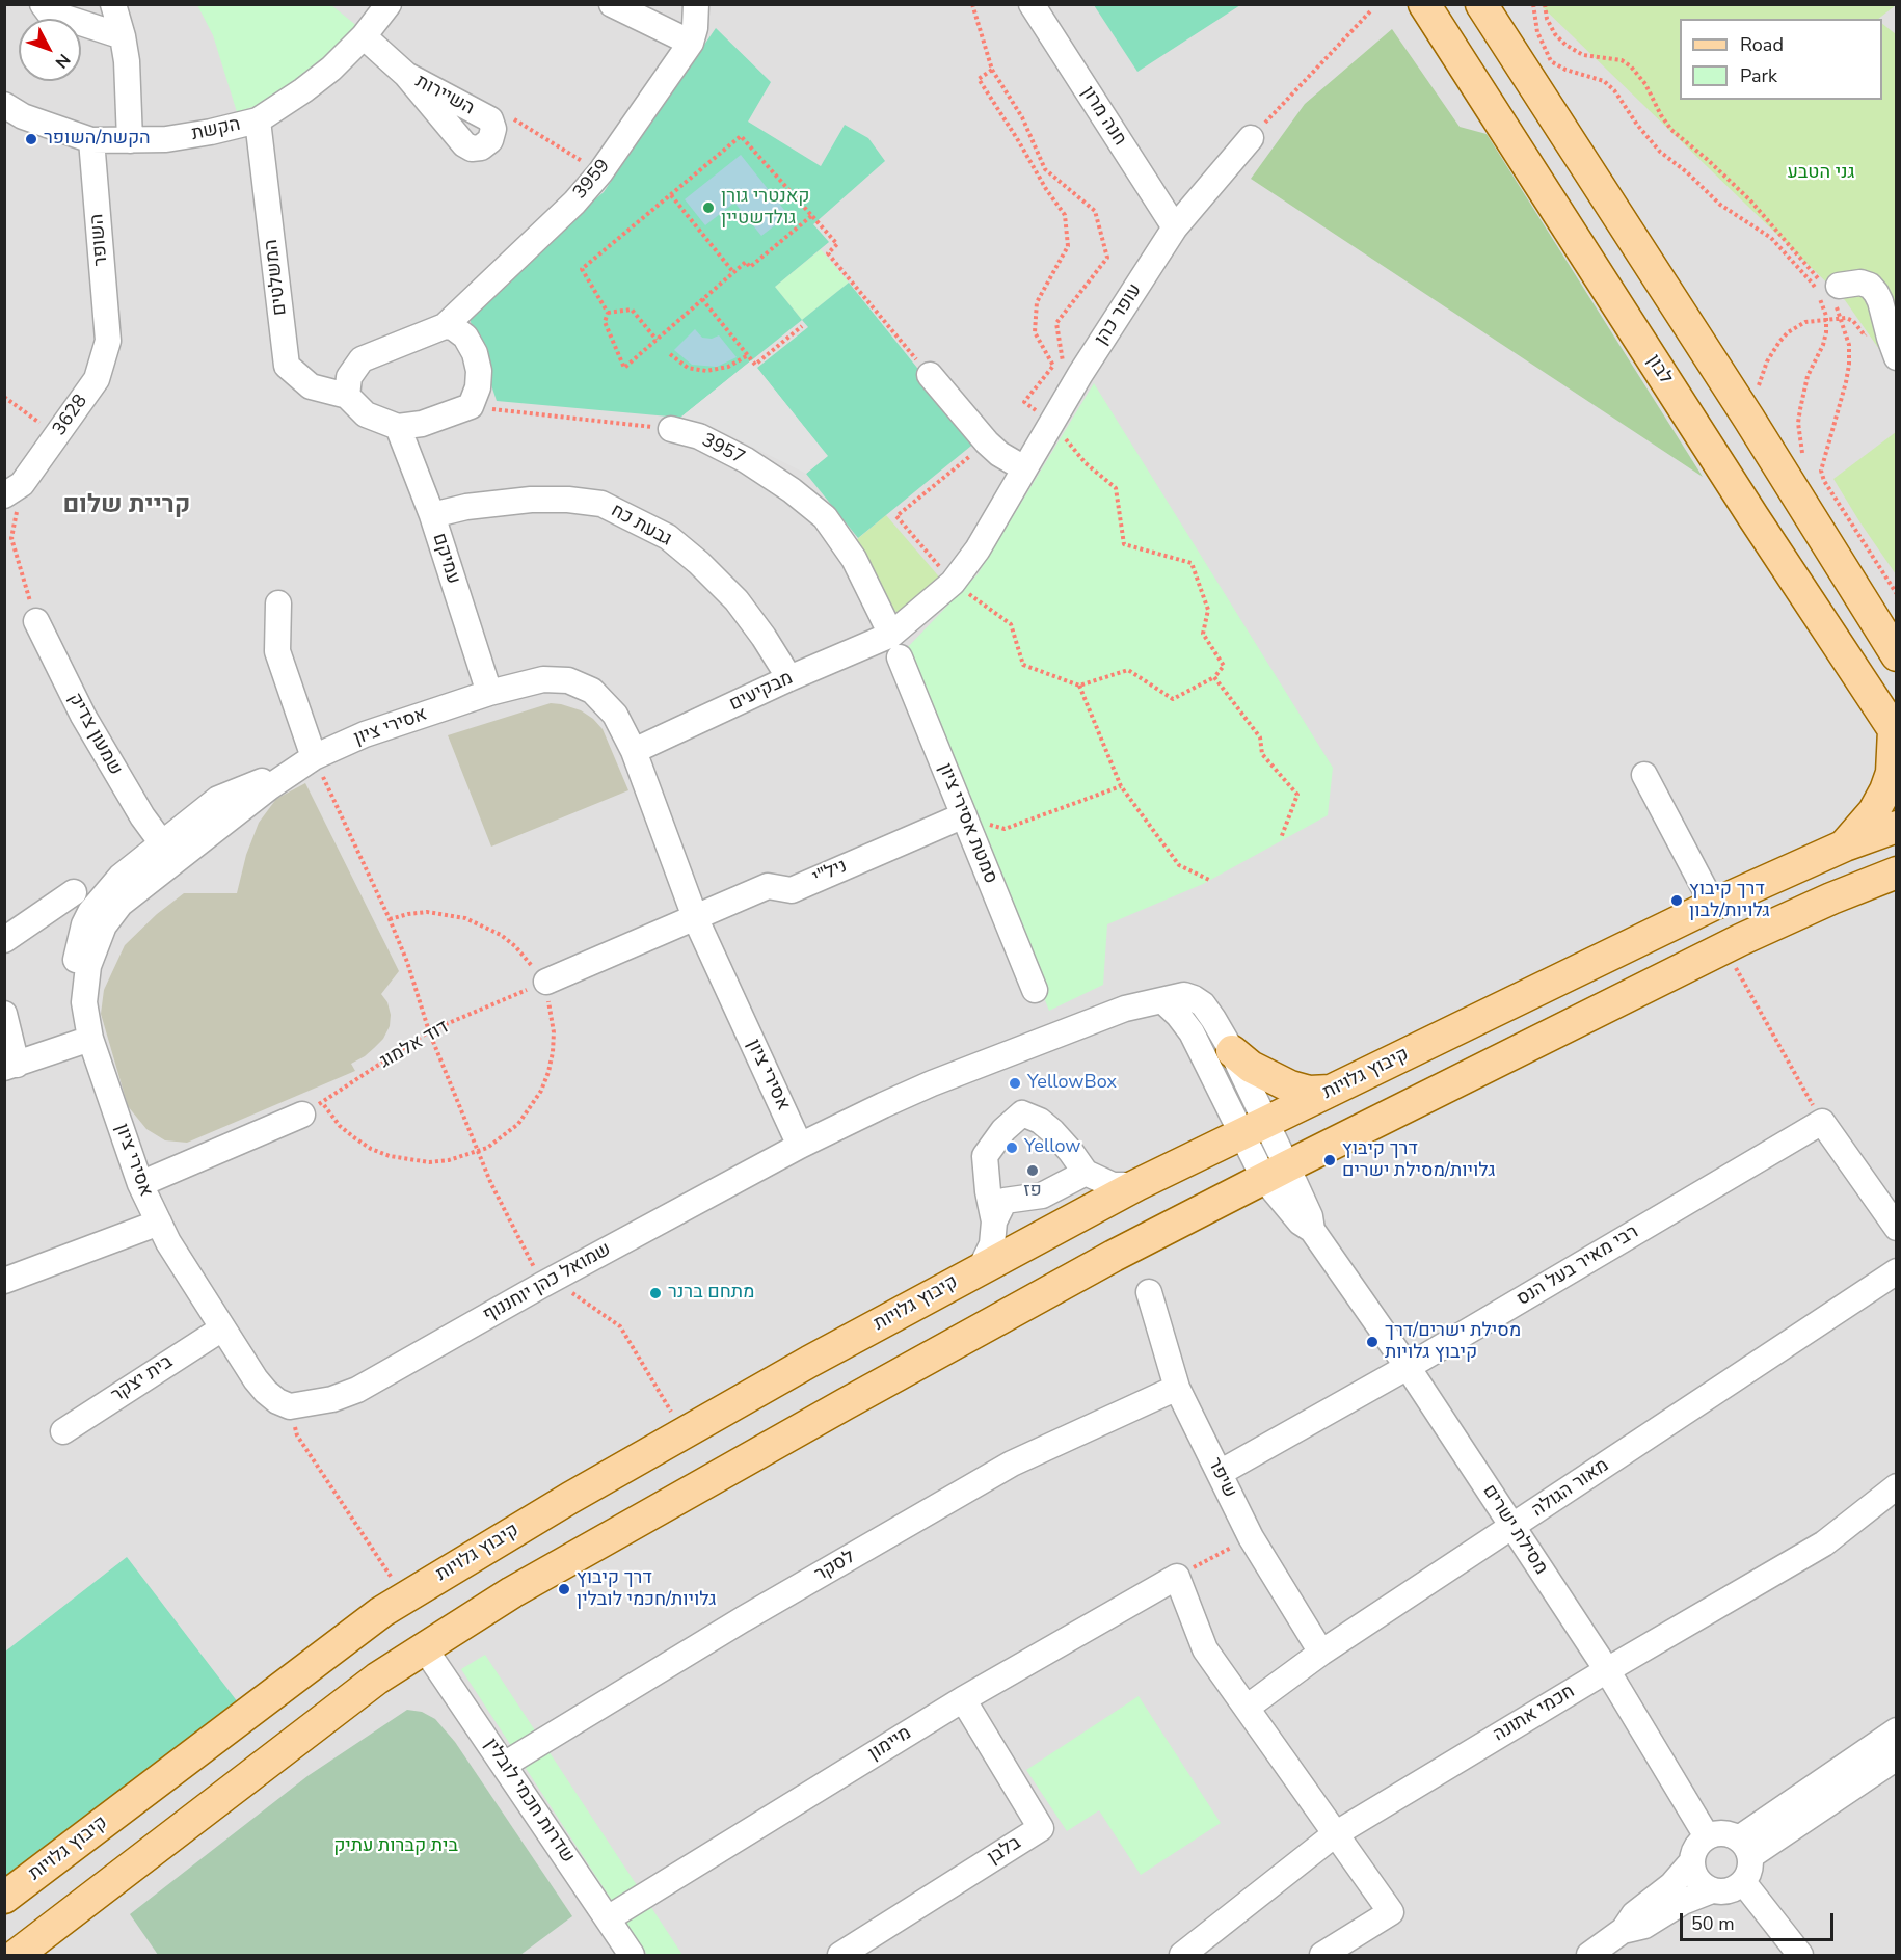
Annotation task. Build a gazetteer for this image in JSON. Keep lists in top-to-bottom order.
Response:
{
  "streets": {
    "main road": ["לבון", "קיבוץ גלויות"],
    "street": [
      "השיירות",
      "חנה מרון",
      "הקשת",
      "3959",
      "השופר",
      "המשלטים",
      "עופר כהן",
      "3628",
      "3957",
      "גבעת כח",
      "עמיקם",
      "מבקיעים",
      "אסירי ציון",
      "שמעון צדיק",
      "סמטת אסירי ציון",
      "ניל\"י",
      "רבי מאיר בעל הנס",
      "שמואל כהן יוחננוף",
      "בית יצקר",
      "שיפר",
      "מאור הגולה",
      "מסילת ישרים",
      "לסקר",
      "חכמי אתונה",
      "מיימון",
      "שדרות חכמי לובלין",
      "בלבן"
    ],
    "path": ["דוד אלמוג"]
  },
  "crossings": [
    ["השיירות", "הקשת"],
    ["חנה מרון", "עופר כהן"],
    ["הקשת", "השופר"],
    ["הקשת", "המשלטים"],
    ["3959", "המשלטים"],
    ["3959", "עמיקם"],
    ["השופר", "3628"],
    ["המשלטים", "עמיקם"],
    ["עופר כהן", "3957"],
    ["עופר כהן", "מבקיעים"],
    ["עופר כהן", "סמטת אסירי ציון"],
    ["3957", "מבקיעים"],
    ["3957", "סמטת אסירי ציון"],
    ["גבעת כח", "עמיקם"],
    ["גבעת כח", "מבקיעים"],
    ["עמיקם", "אסירי ציון"],
    ["מבקיעים", "אסירי ציון"],
    ["מבקיעים", "סמטת אסירי ציון"],
    ["אסירי ציון", "ניל\"י"],
    ["אסירי ציון", "שמואל כהן יוחננוף"],
    ["אסירי ציון", "בית יצקר"],
    ["סמטת אסירי ציון", "ניל\"י"],
    ["קיבוץ גלויות", "מסילת ישרים"],
    ["רבי מאיר בעל הנס", "שיפר"],
    ["רבי מאיר בעל הנס", "מסילת ישרים"],
    ["שיפר", "מאור הגולה"],
    ["שיפר", "לסקר"],
    ["מאור הגולה", "מסילת ישרים"],
    ["מסילת ישרים", "חכמי אתונה"],
    ["לסקר", "שדרות חכמי לובלין"],
    ["מיימון", "שדרות חכמי לובלין"],
    ["מיימון", "בלבן"]
  ],
  "districts": ["קריית שלום"],
  "parks": ["גני הטבע", "בית קברות עתיק"],
  "places": [
    "הקשת/השופר",
    "קאנטרי גורן גולדשטיין",
    "דרך קיבוץ גלויות/לבון",
    "YellowBox",
    "Yellow",
    "דרך קיבוץ גלויות/מסילת ישרים",
    "פז",
    "מתחם ברנר",
    "מסילת ישרים/דרך קיבוץ גלויות",
    "דרך קיבוץ גלויות/חכמי לובלין"
  ],
  "legend": ["Road", "Park"],
  "scale_bar": "50 m",
  "north": "bottom right"
}
